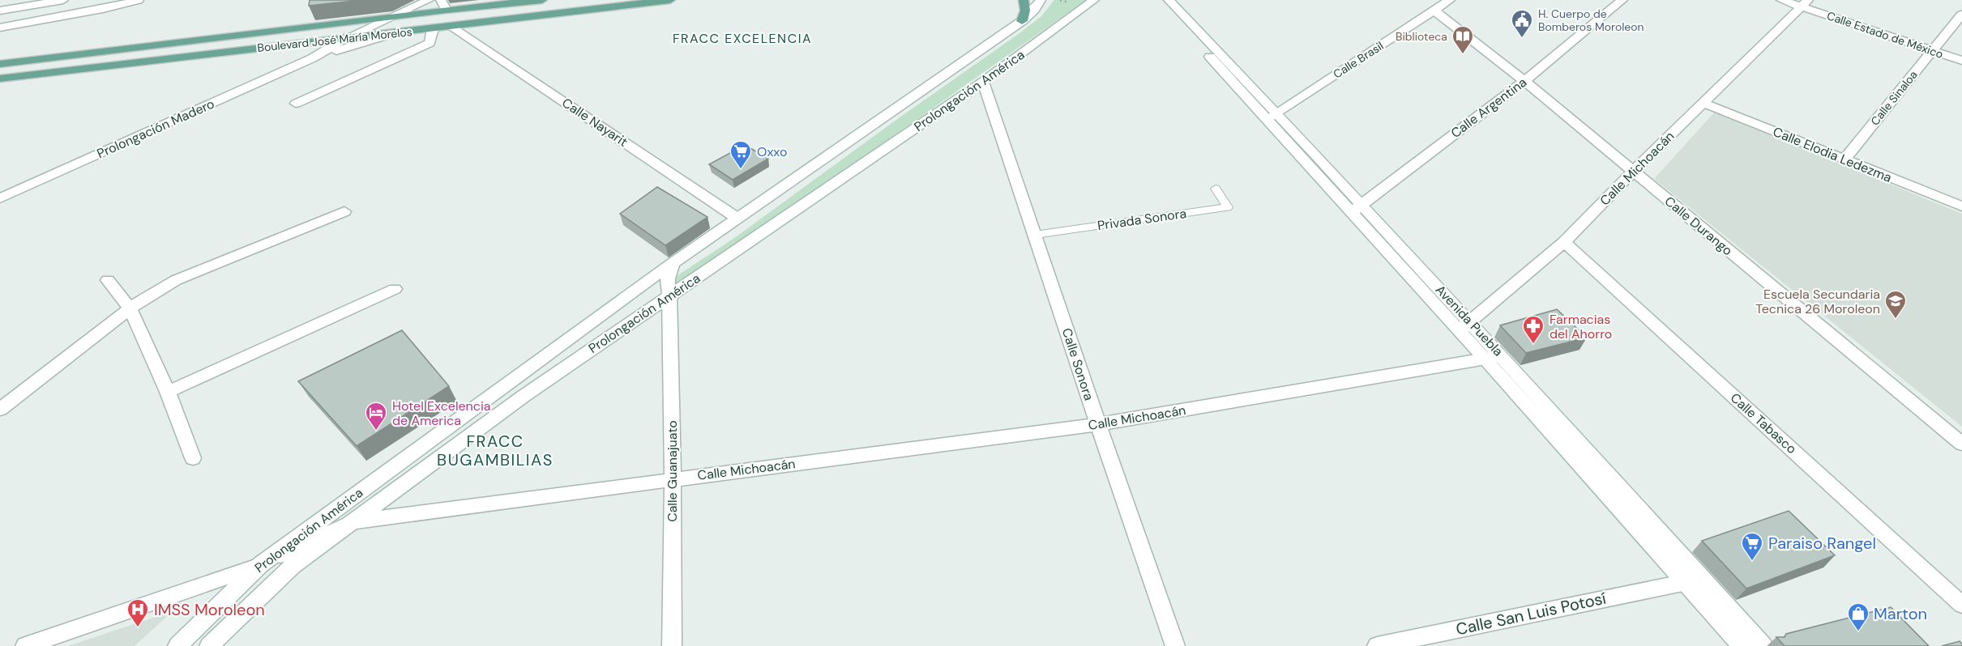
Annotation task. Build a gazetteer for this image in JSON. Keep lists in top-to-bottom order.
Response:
{
  "streets": {
    "main road": ["Boulevard José María Morelos"],
    "street": [
      "Calle Estado de México",
      "Calle Brasil",
      "Prolongación América",
      "Calle Sinaloa",
      "Calle Argentina",
      "Calle Nayarit",
      "Prolongación Madero",
      "Calle Elodia Ledezma",
      "Calle Michoacán",
      "Calle Durango",
      "Avenida Puebla",
      "Calle Sonora",
      "Calle Tabasco",
      "Calle Guanajuato",
      "Calle San Luis Potosí"
    ],
    "lane": ["Privada Sonora"]
  },
  "crossings": [
    ["Calle Estado de México", "Calle Sinaloa"],
    ["Calle Estado de México", "Calle Michoacán"],
    ["Boulevard José María Morelos", "Calle Nayarit"],
    ["Boulevard José María Morelos", "Prolongación Madero"],
    ["Calle Brasil", "Calle Durango"],
    ["Calle Brasil", "Avenida Puebla"],
    ["Prolongación América", "Calle Nayarit"],
    ["Prolongación América", "Calle Michoacán"],
    ["Prolongación América", "Calle Sonora"],
    ["Prolongación América", "Calle Guanajuato"],
    ["Calle Sinaloa", "Calle Elodia Ledezma"],
    ["Calle Argentina", "Calle Durango"],
    ["Calle Argentina", "Avenida Puebla"],
    ["Calle Elodia Ledezma", "Calle Michoacán"],
    ["Calle Michoacán", "Calle Durango"],
    ["Calle Michoacán", "Avenida Puebla"],
    ["Calle Michoacán", "Calle Sonora"],
    ["Calle Michoacán", "Calle Tabasco"],
    ["Calle Michoacán", "Calle Guanajuato"],
    ["Privada Sonora", "Calle Sonora"],
    ["Avenida Puebla", "Calle San Luis Potosí"]
  ],
  "districts": ["FRACC EXCELENCIA", "FRACC BUGAMBILIAS"],
  "places": {
    "public building": ["H. Cuerpo de Bomberos Moroleon"],
    "library": ["Biblioteca"],
    "supermarket": ["Oxxo", "Paraiso Rangel"],
    "school or university": ["Escuela Secundaria Tecnica 26 Moroleon"],
    "pharmacy": ["Farmacias del Ahorro"],
    "hotel": ["Hotel Excelencia de America"],
    "hospital": ["IMSS Moroleon"],
    "shop": ["Marton"]
  }
}
